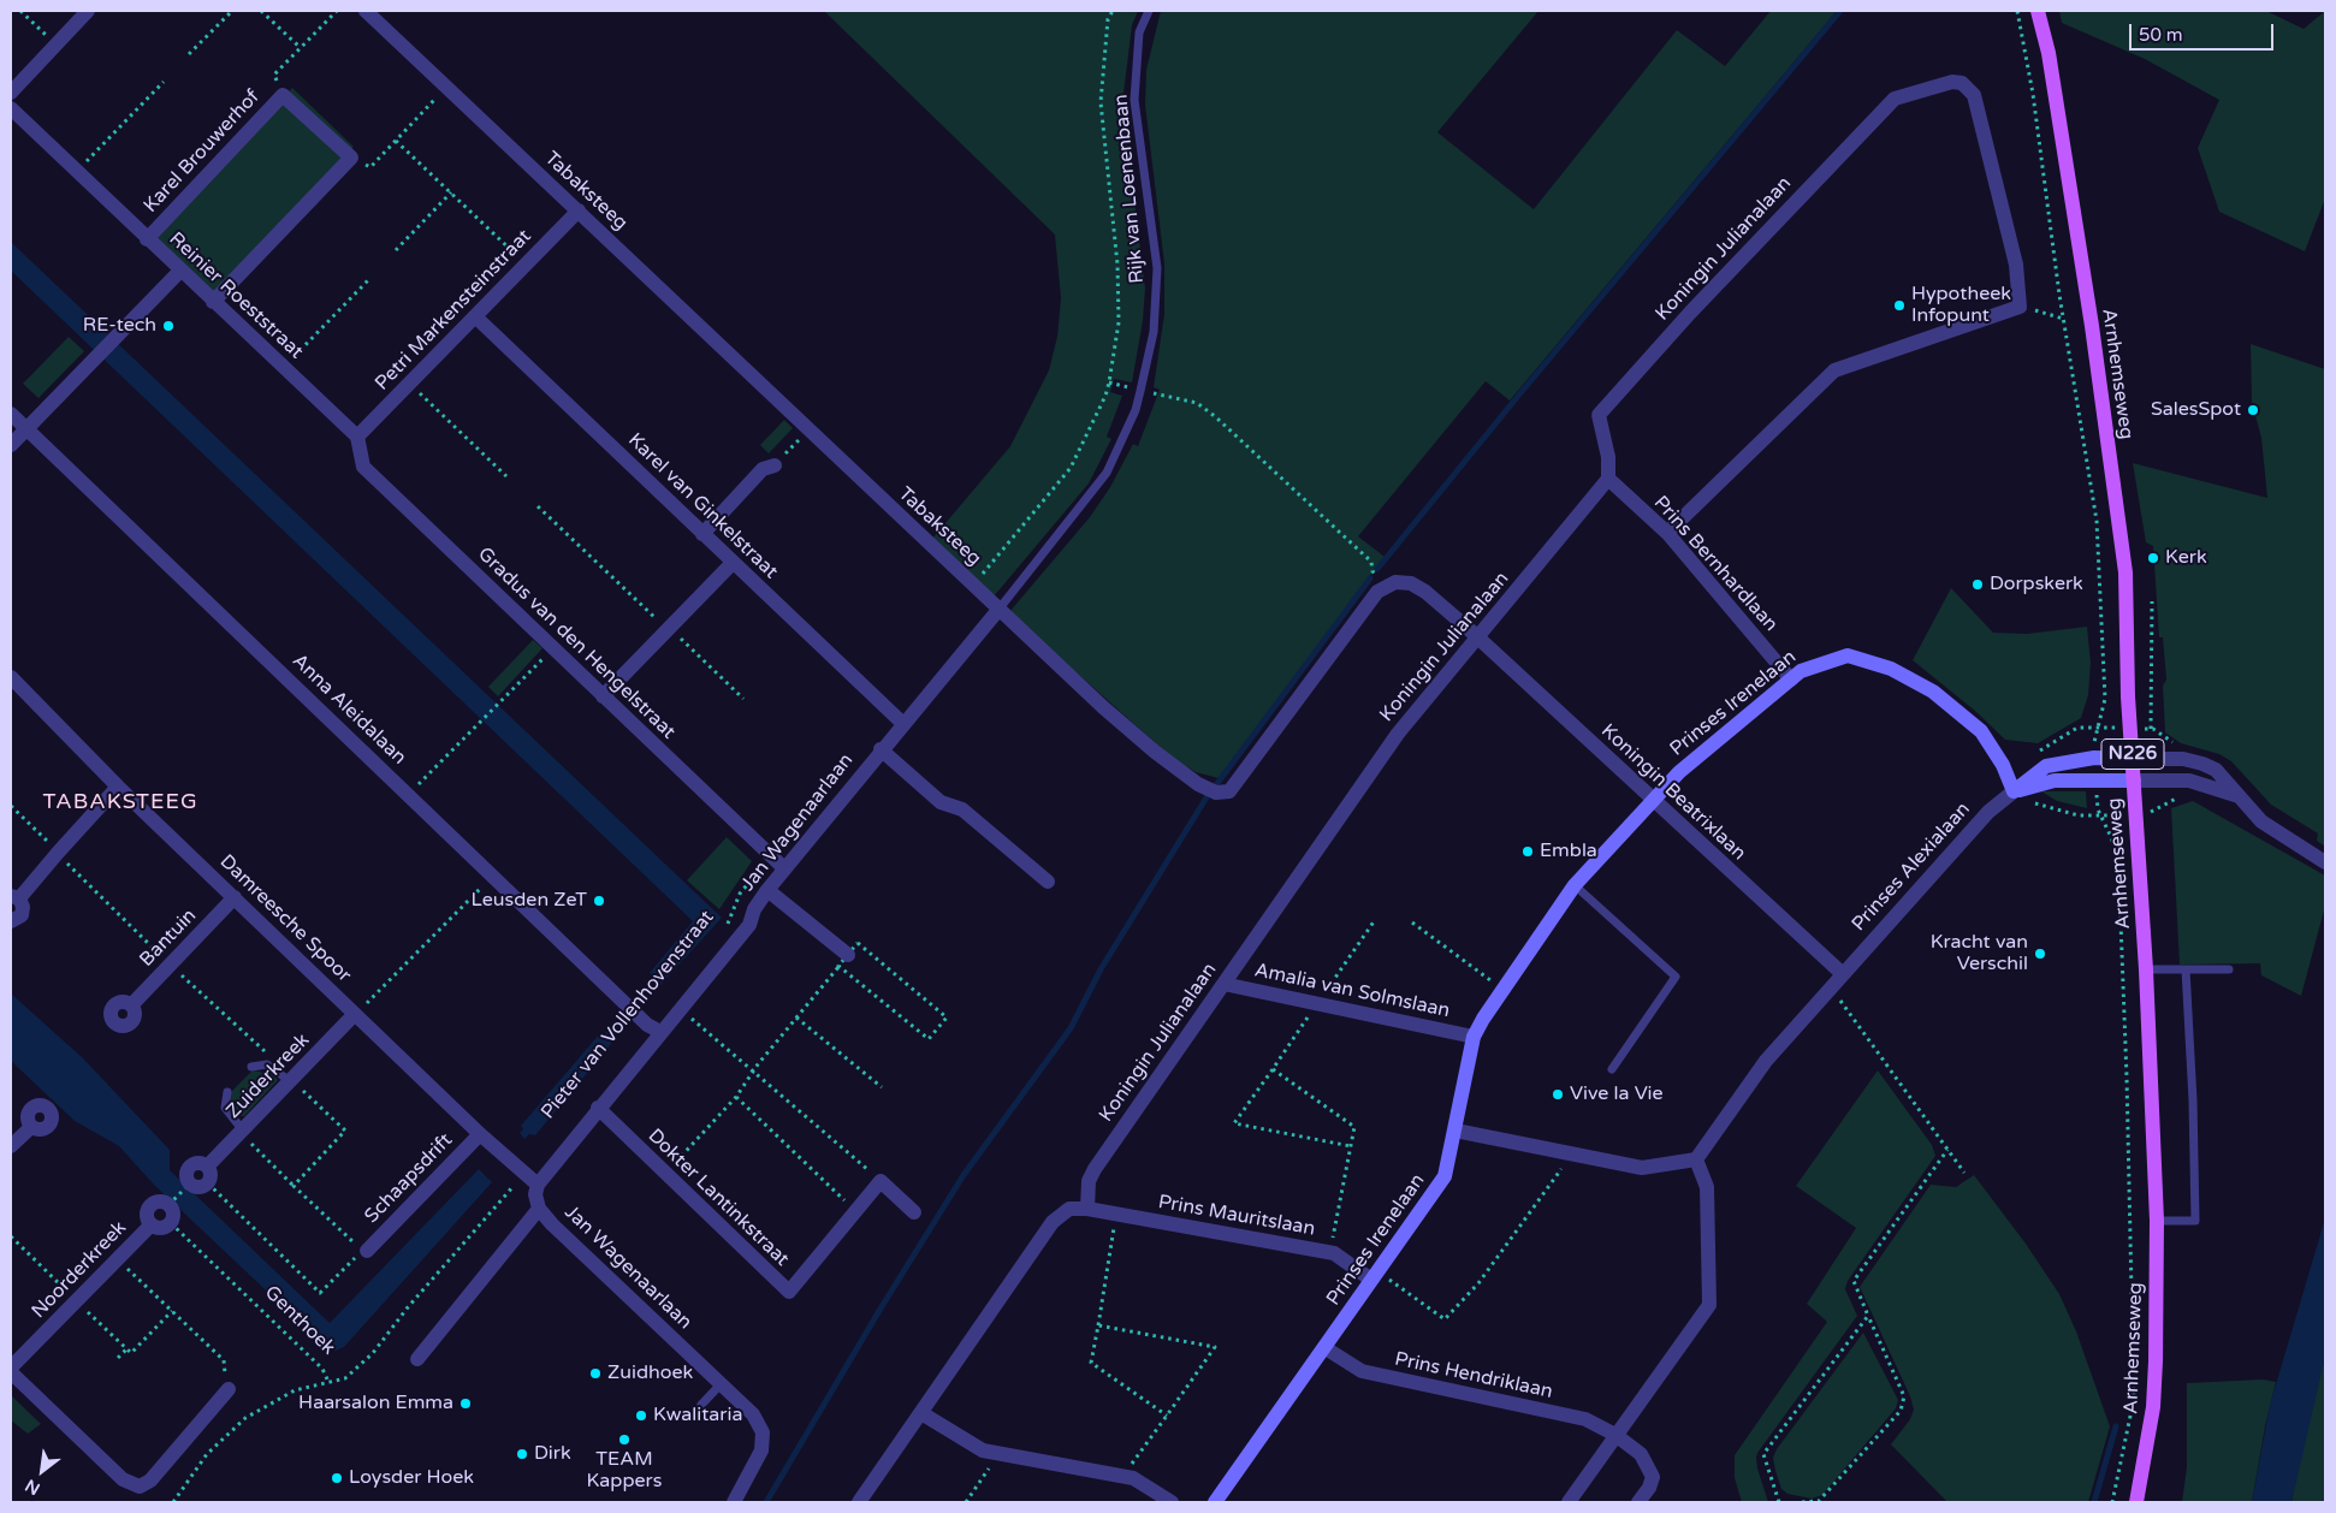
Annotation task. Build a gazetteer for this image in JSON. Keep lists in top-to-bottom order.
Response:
{
  "streets": {
    "main road": ["Arnhemseweg", "N226"],
    "street": [
      "Karel Brouwerhof",
      "Tabaksteeg",
      "Koningin Julianalaan",
      "Reinier Roeststraat",
      "Petri Markensteinstraat",
      "Karel van Ginkelstraat",
      "Prins Bernhardlaan",
      "Gradus van den Hengelstraat",
      "Prinses Irenelaan",
      "Anna Aleidalaan",
      "Koningin Beatrixlaan",
      "Jan Wagenaarlaan",
      "Prinses Alexialaan",
      "Damreesche Spoor",
      "Bantuin",
      "Amalia van Solmslaan",
      "Zuiderkreek",
      "Schaapsdrift",
      "Dokter Lantinkstraat",
      "Prins Mauritslaan",
      "Noorderkreek",
      "Prins Hendriklaan"
    ],
    "lane": ["Rijk van Loenenbaan"],
    "path": ["Pieter van Vollenhovenstraat", "Genthoek"]
  },
  "crossings": [
    ["Karel Brouwerhof", "Reinier Roeststraat"],
    ["Rijk van Loenenbaan", "Tabaksteeg"],
    ["Rijk van Loenenbaan", "Jan Wagenaarlaan"],
    ["Tabaksteeg", "Petri Markensteinstraat"],
    ["Tabaksteeg", "Jan Wagenaarlaan"],
    ["Koningin Julianalaan", "Prins Bernhardlaan"],
    ["Koningin Julianalaan", "Koningin Beatrixlaan"],
    ["Koningin Julianalaan", "Amalia van Solmslaan"],
    ["Koningin Julianalaan", "Prins Mauritslaan"],
    ["Reinier Roeststraat", "Petri Markensteinstraat"],
    ["Reinier Roeststraat", "Gradus van den Hengelstraat"],
    ["Petri Markensteinstraat", "Karel van Ginkelstraat"],
    ["Petri Markensteinstraat", "Gradus van den Hengelstraat"],
    ["Karel van Ginkelstraat", "Jan Wagenaarlaan"],
    ["Prins Bernhardlaan", "Prinses Irenelaan"],
    ["Gradus van den Hengelstraat", "Jan Wagenaarlaan"],
    ["Gradus van den Hengelstraat", "Pieter van Vollenhovenstraat"],
    ["Prinses Irenelaan", "Koningin Beatrixlaan"],
    ["Prinses Irenelaan", "Prinses Alexialaan"],
    ["Prinses Irenelaan", "Amalia van Solmslaan"],
    ["Prinses Irenelaan", "Prins Mauritslaan"],
    ["Prinses Irenelaan", "Prins Hendriklaan"],
    ["Anna Aleidalaan", "Jan Wagenaarlaan"],
    ["Koningin Beatrixlaan", "Prinses Alexialaan"],
    ["Jan Wagenaarlaan", "Damreesche Spoor"],
    ["Jan Wagenaarlaan", "Dokter Lantinkstraat"],
    ["Damreesche Spoor", "Bantuin"],
    ["Damreesche Spoor", "Zuiderkreek"],
    ["Damreesche Spoor", "Schaapsdrift"],
    ["Noorderkreek", "Genthoek"]
  ],
  "districts": ["TABAKSTEEG"],
  "places": [
    "Hypotheek Infopunt",
    "RE-tech",
    "SalesSpot",
    "Kerk",
    "Dorpskerk",
    "Embla",
    "Leusden ZeT",
    "Kracht van Verschil",
    "Vive la Vie",
    "Zuidhoek",
    "Haarsalon Emma",
    "Kwalitaria",
    "TEAM Kappers",
    "Dirk",
    "Loysder Hoek"
  ],
  "scale_bar": "50 m",
  "north": "bottom left"
}
